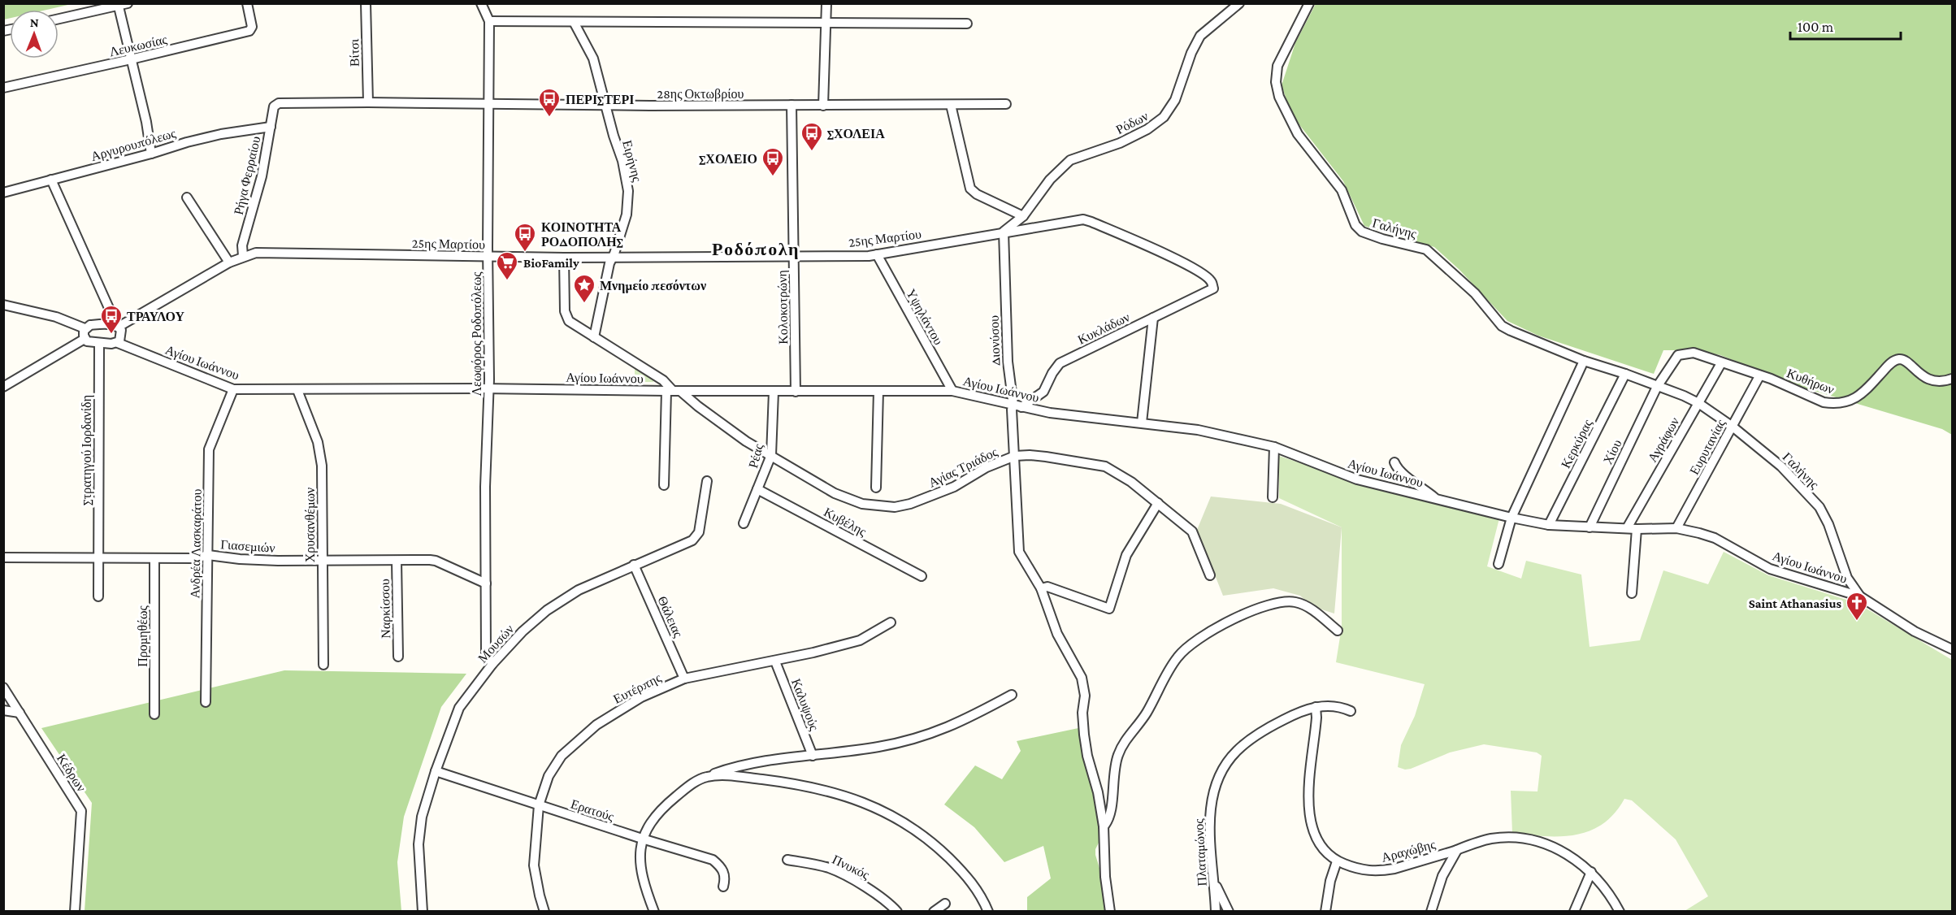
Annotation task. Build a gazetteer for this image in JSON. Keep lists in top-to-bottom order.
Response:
{
  "streets": {
    "street": [
      "Λευκωσίας",
      "Βίτσι",
      "28ης Οκτωβρίου",
      "Ρόδων",
      "Αργυρουπόλεως",
      "Ειρήνης",
      "Ρήγα Φερραίου",
      "Γαλήνης",
      "25ης Μαρτίου",
      "Κολοκοτρώνη",
      "Υψηλάντου",
      "Κυκλάδων",
      "Λεωφόρος Ροδοπόλεως",
      "Διονύσου",
      "Αγίου Ιωάννου",
      "Κυθήρων",
      "Αγράφων",
      "Κερκύρας",
      "Ευρυτανίας",
      "Στρατηγού Ιορδανίδη",
      "Χίου",
      "Ρέας",
      "Αγίας Τριάδος",
      "Κυβέλης",
      "Χρυσανθέμων",
      "Ανδρέα Λασκαράτου",
      "Γιασεμιών",
      "Ναρκίσσου",
      "Θάλειας",
      "Προμηθέως",
      "Μουσών",
      "Ευτέρπης",
      "Καλυψούς",
      "Κέδρων",
      "Ερατούς",
      "Αραχώβης",
      "Πλαταμώνος",
      "Πνυκός"
    ]
  },
  "crossings": [
    ["Βίτσι", "28ης Οκτωβρίου"],
    ["28ης Οκτωβρίου", "Ειρήνης"],
    ["28ης Οκτωβρίου", "Ρήγα Φερραίου"],
    ["28ης Οκτωβρίου", "Κολοκοτρώνη"],
    ["28ης Οκτωβρίου", "Λεωφόρος Ροδοπόλεως"],
    ["Ρόδων", "25ης Μαρτίου"],
    ["Ρόδων", "Διονύσου"],
    ["Αργυρουπόλεως", "Ρήγα Φερραίου"],
    ["Ειρήνης", "25ης Μαρτίου"],
    ["Ρήγα Φερραίου", "25ης Μαρτίου"],
    ["Γαλήνης", "Αγίου Ιωάννου"],
    ["Γαλήνης", "Κυθήρων"],
    ["Γαλήνης", "Αγράφων"],
    ["Γαλήνης", "Κερκύρας"],
    ["Γαλήνης", "Ευρυτανίας"],
    ["Γαλήνης", "Χίου"],
    ["25ης Μαρτίου", "Κολοκοτρώνη"],
    ["25ης Μαρτίου", "Υψηλάντου"],
    ["25ης Μαρτίου", "Κυκλάδων"],
    ["25ης Μαρτίου", "Λεωφόρος Ροδοπόλεως"],
    ["25ης Μαρτίου", "Διονύσου"],
    ["Κολοκοτρώνη", "Αγίου Ιωάννου"],
    ["Υψηλάντου", "Αγίου Ιωάννου"],
    ["Κυκλάδων", "Διονύσου"],
    ["Κυκλάδων", "Αγίου Ιωάννου"],
    ["Λεωφόρος Ροδοπόλεως", "Αγίου Ιωάννου"],
    ["Λεωφόρος Ροδοπόλεως", "Γιασεμιών"],
    ["Λεωφόρος Ροδοπόλεως", "Μουσών"],
    ["Διονύσου", "Αγίου Ιωάννου"],
    ["Διονύσου", "Αγίας Τριάδος"],
    ["Αγίου Ιωάννου", "Αγράφων"],
    ["Αγίου Ιωάννου", "Κερκύρας"],
    ["Αγίου Ιωάννου", "Ευρυτανίας"],
    ["Αγίου Ιωάννου", "Χίου"],
    ["Αγίου Ιωάννου", "Ρέας"],
    ["Αγίου Ιωάννου", "Αγίας Τριάδος"],
    ["Αγίου Ιωάννου", "Χρυσανθέμων"],
    ["Αγίου Ιωάννου", "Ανδρέα Λασκαράτου"],
    ["Κυθήρων", "Αγράφων"],
    ["Κυθήρων", "Ευρυτανίας"],
    ["Κυθήρων", "Χίου"],
    ["Στρατηγού Ιορδανίδη", "Γιασεμιών"],
    ["Ρέας", "Αγίας Τριάδος"],
    ["Ρέας", "Κυβέλης"],
    ["Χρυσανθέμων", "Γιασεμιών"],
    ["Ανδρέα Λασκαράτου", "Γιασεμιών"],
    ["Γιασεμιών", "Ναρκίσσου"],
    ["Γιασεμιών", "Προμηθέως"],
    ["Θάλειας", "Μουσών"],
    ["Θάλειας", "Ευτέρπης"],
    ["Μουσών", "Ερατούς"],
    ["Ευτέρπης", "Καλυψούς"],
    ["Ευτέρπης", "Ερατούς"],
    ["Αραχώβης", "Πλαταμώνος"]
  ],
  "districts": ["Ροδόπολη"],
  "places": {
    "bus stop": [
      "ΠΕΡΙΣΤΕΡΙ",
      "ΣΧΟΛΕΙΑ",
      "ΣΧΟΛΕΙΟ",
      "ΚΟΙΝΟΤΗΤΑ ΡΟΔΟΠΟΛΗΣ",
      "ΤΡΑΥΛΟΥ"
    ],
    "supermarket": ["BioFamily"],
    "place": ["Μνημείο πεσόντων"],
    "church": ["Saint Athanasius"]
  },
  "scale_bar": "100 m",
  "north": "top"
}
